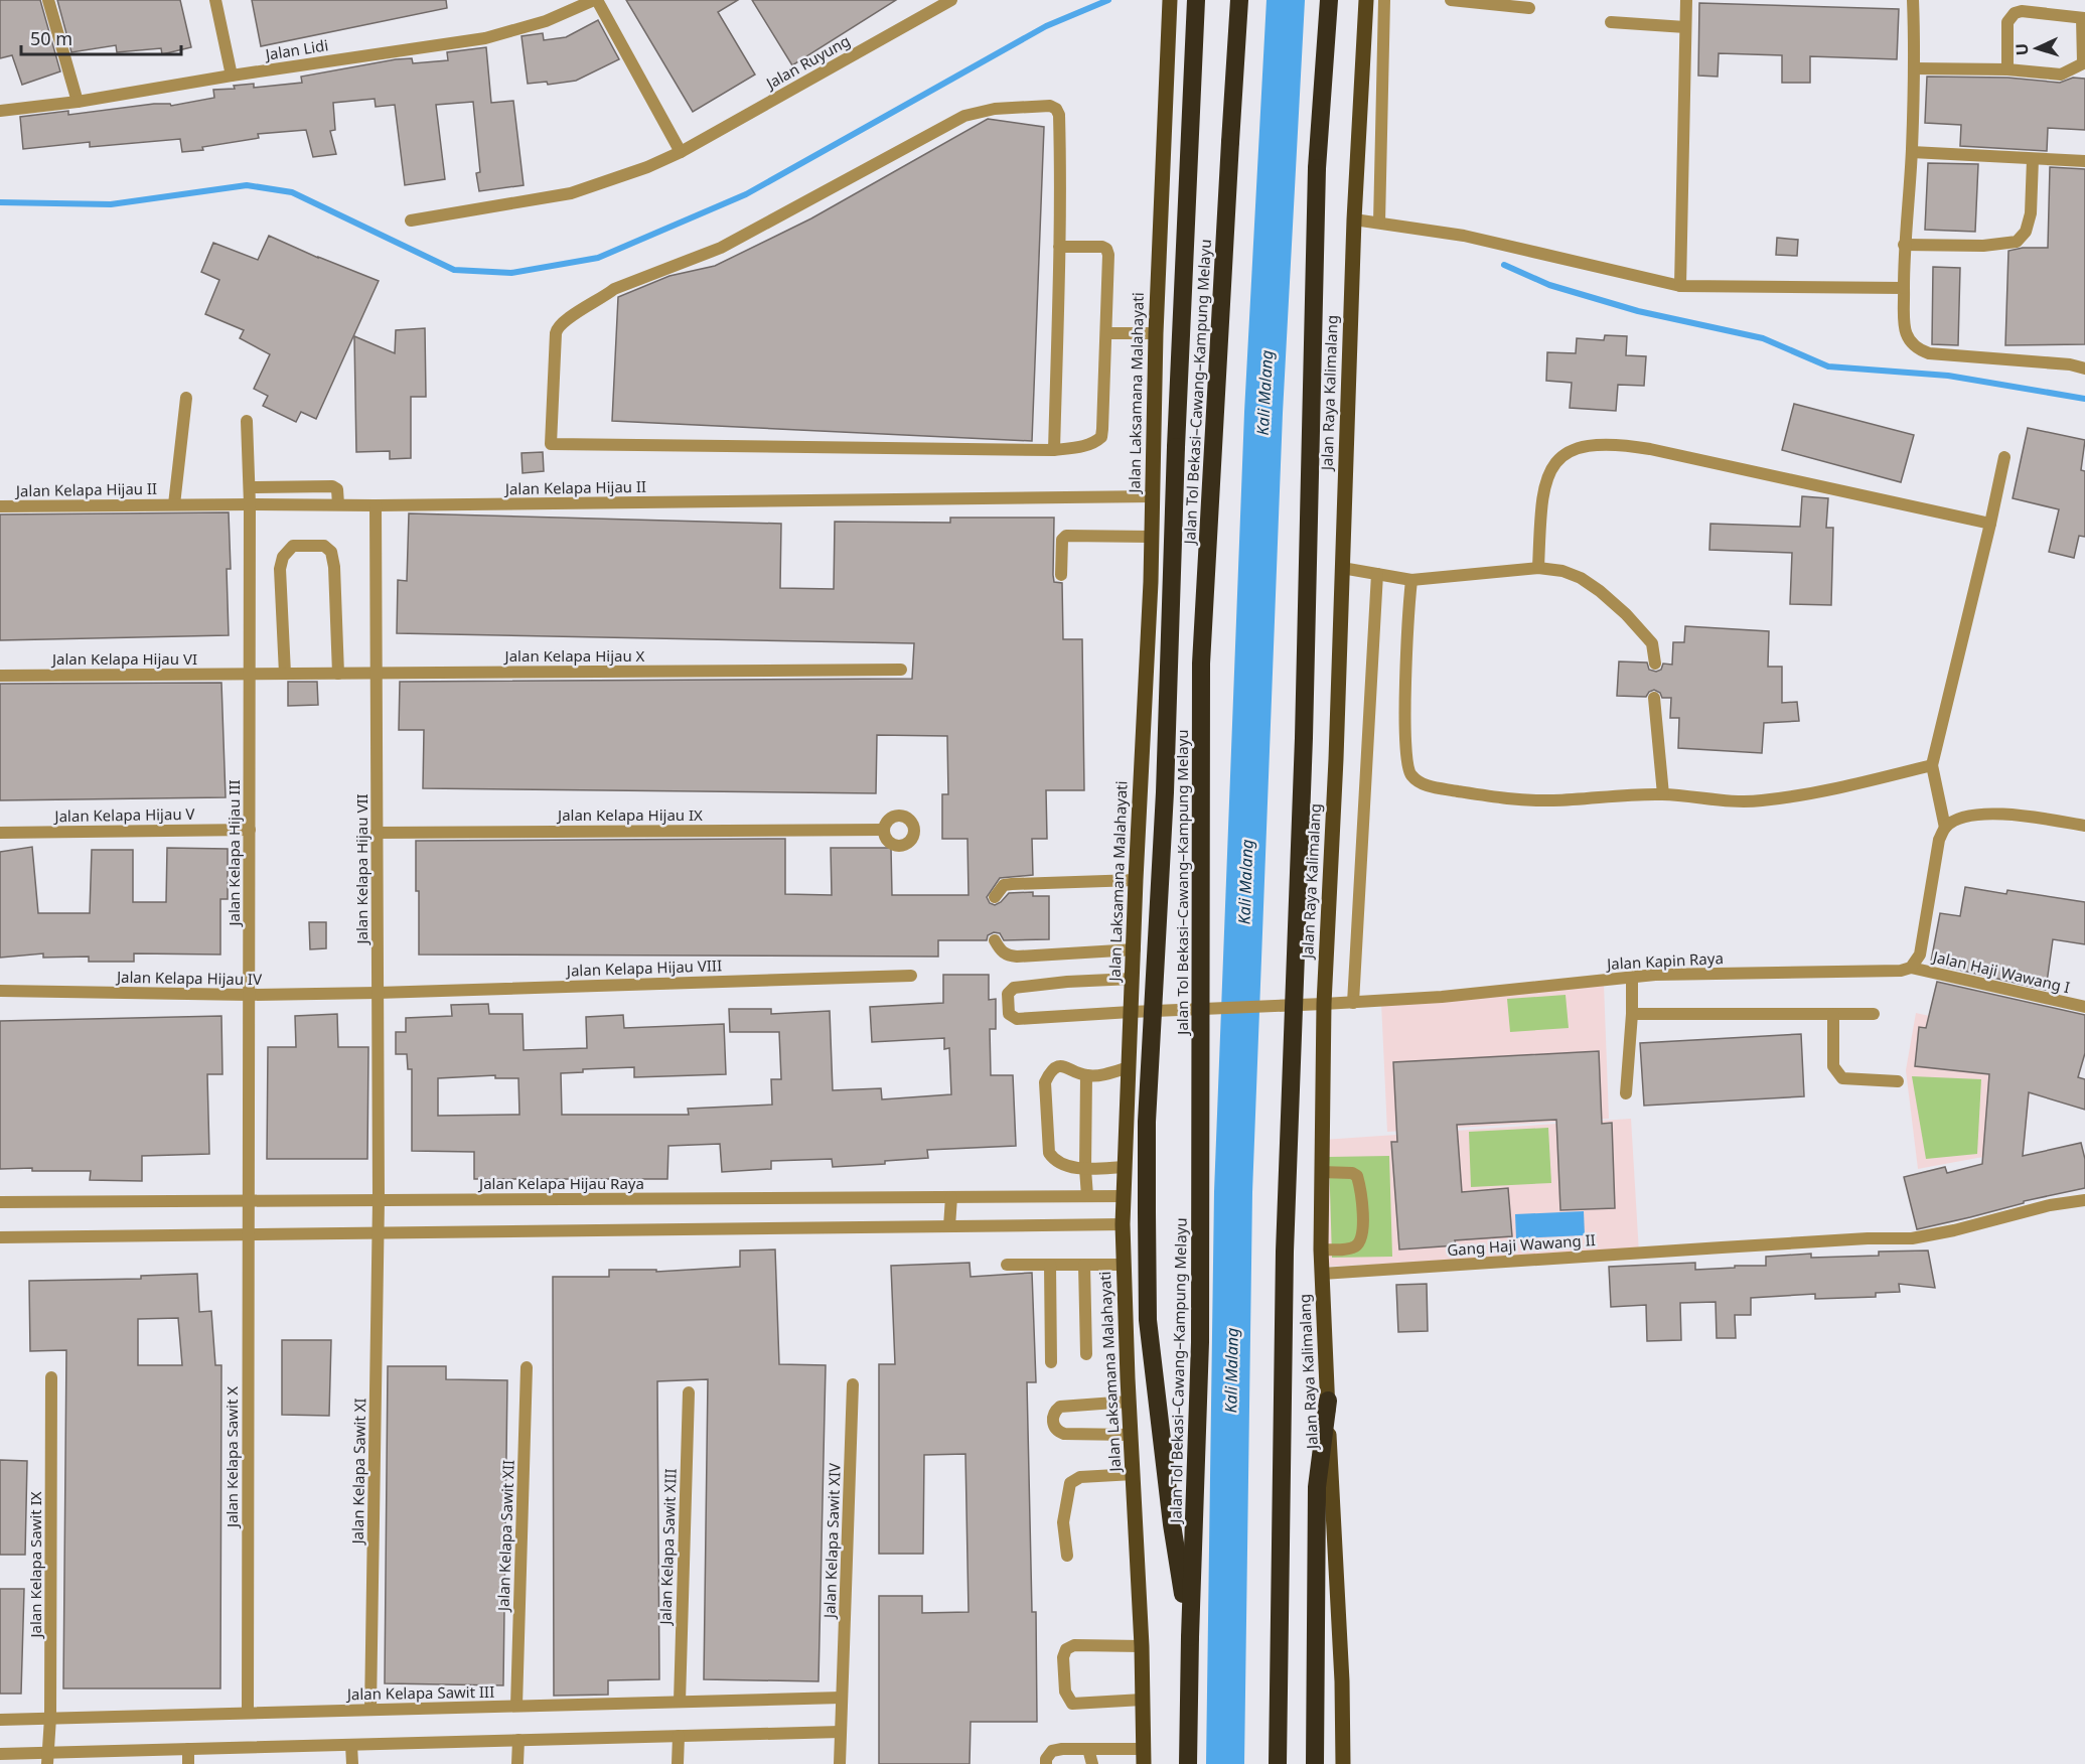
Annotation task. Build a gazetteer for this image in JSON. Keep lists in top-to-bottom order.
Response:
{
  "streets": {
    "highway": ["Jalan Tol Bekasi–Cawang–Kampung Melayu"],
    "main road": ["Jalan Laksamana Malahayati", "Jalan Raya Kalimalang"],
    "street": [
      "Jalan Lidi",
      "Jalan Ruyung",
      "Jalan Kelapa Hijau II",
      "Jalan Kelapa Hijau X",
      "Jalan Kelapa Hijau VI",
      "Jalan Kelapa Hijau V",
      "Jalan Kelapa Hijau IX",
      "Jalan Kelapa Hijau III",
      "Jalan Kelapa Hijau VII",
      "Jalan Kapin Raya",
      "Jalan Kelapa Hijau VIII",
      "Jalan Haji Wawang I",
      "Jalan Kelapa Hijau IV",
      "Jalan Kelapa Hijau Raya",
      "Gang Haji Wawang II",
      "Jalan Kelapa Sawit X",
      "Jalan Kelapa Sawit XI",
      "Jalan Kelapa Sawit XII",
      "Jalan Kelapa Sawit XIV",
      "Jalan Kelapa Sawit XIII",
      "Jalan Kelapa Sawit IX",
      "Jalan Kelapa Sawit III"
    ]
  },
  "crossings": [
    ["Jalan Laksamana Malahayati", "Jalan Kelapa Hijau II"],
    ["Jalan Laksamana Malahayati", "Jalan Kapin Raya"],
    ["Jalan Laksamana Malahayati", "Jalan Kelapa Hijau Raya"],
    ["Jalan Raya Kalimalang", "Jalan Kapin Raya"],
    ["Jalan Raya Kalimalang", "Gang Haji Wawang II"],
    ["Jalan Kelapa Hijau II", "Jalan Kelapa Hijau III"],
    ["Jalan Kelapa Hijau II", "Jalan Kelapa Hijau VII"],
    ["Jalan Kelapa Hijau X", "Jalan Kelapa Hijau VI"],
    ["Jalan Kelapa Hijau X", "Jalan Kelapa Hijau III"],
    ["Jalan Kelapa Hijau X", "Jalan Kelapa Hijau VII"],
    ["Jalan Kelapa Hijau VI", "Jalan Kelapa Hijau III"],
    ["Jalan Kelapa Hijau V", "Jalan Kelapa Hijau III"],
    ["Jalan Kelapa Hijau IX", "Jalan Kelapa Hijau VII"],
    ["Jalan Kelapa Hijau III", "Jalan Kelapa Hijau IV"],
    ["Jalan Kelapa Hijau III", "Jalan Kelapa Hijau Raya"],
    ["Jalan Kelapa Hijau III", "Jalan Kelapa Sawit X"],
    ["Jalan Kelapa Hijau VII", "Jalan Kelapa Hijau VIII"],
    ["Jalan Kelapa Hijau VII", "Jalan Kelapa Hijau IV"],
    ["Jalan Kelapa Hijau VII", "Jalan Kelapa Hijau Raya"],
    ["Jalan Kelapa Hijau VII", "Jalan Kelapa Sawit XI"],
    ["Jalan Kapin Raya", "Jalan Haji Wawang I"],
    ["Jalan Kelapa Hijau VIII", "Jalan Kelapa Hijau IV"],
    ["Jalan Kelapa Hijau Raya", "Jalan Kelapa Sawit X"],
    ["Jalan Kelapa Sawit X", "Jalan Kelapa Sawit III"],
    ["Jalan Kelapa Sawit XI", "Jalan Kelapa Sawit III"],
    ["Jalan Kelapa Sawit XII", "Jalan Kelapa Sawit III"],
    ["Jalan Kelapa Sawit XIV", "Jalan Kelapa Sawit III"],
    ["Jalan Kelapa Sawit XIII", "Jalan Kelapa Sawit III"],
    ["Jalan Kelapa Sawit IX", "Jalan Kelapa Sawit III"]
  ],
  "water": ["Kali Malang"],
  "scale_bar": "50 m",
  "north": "left"
}
